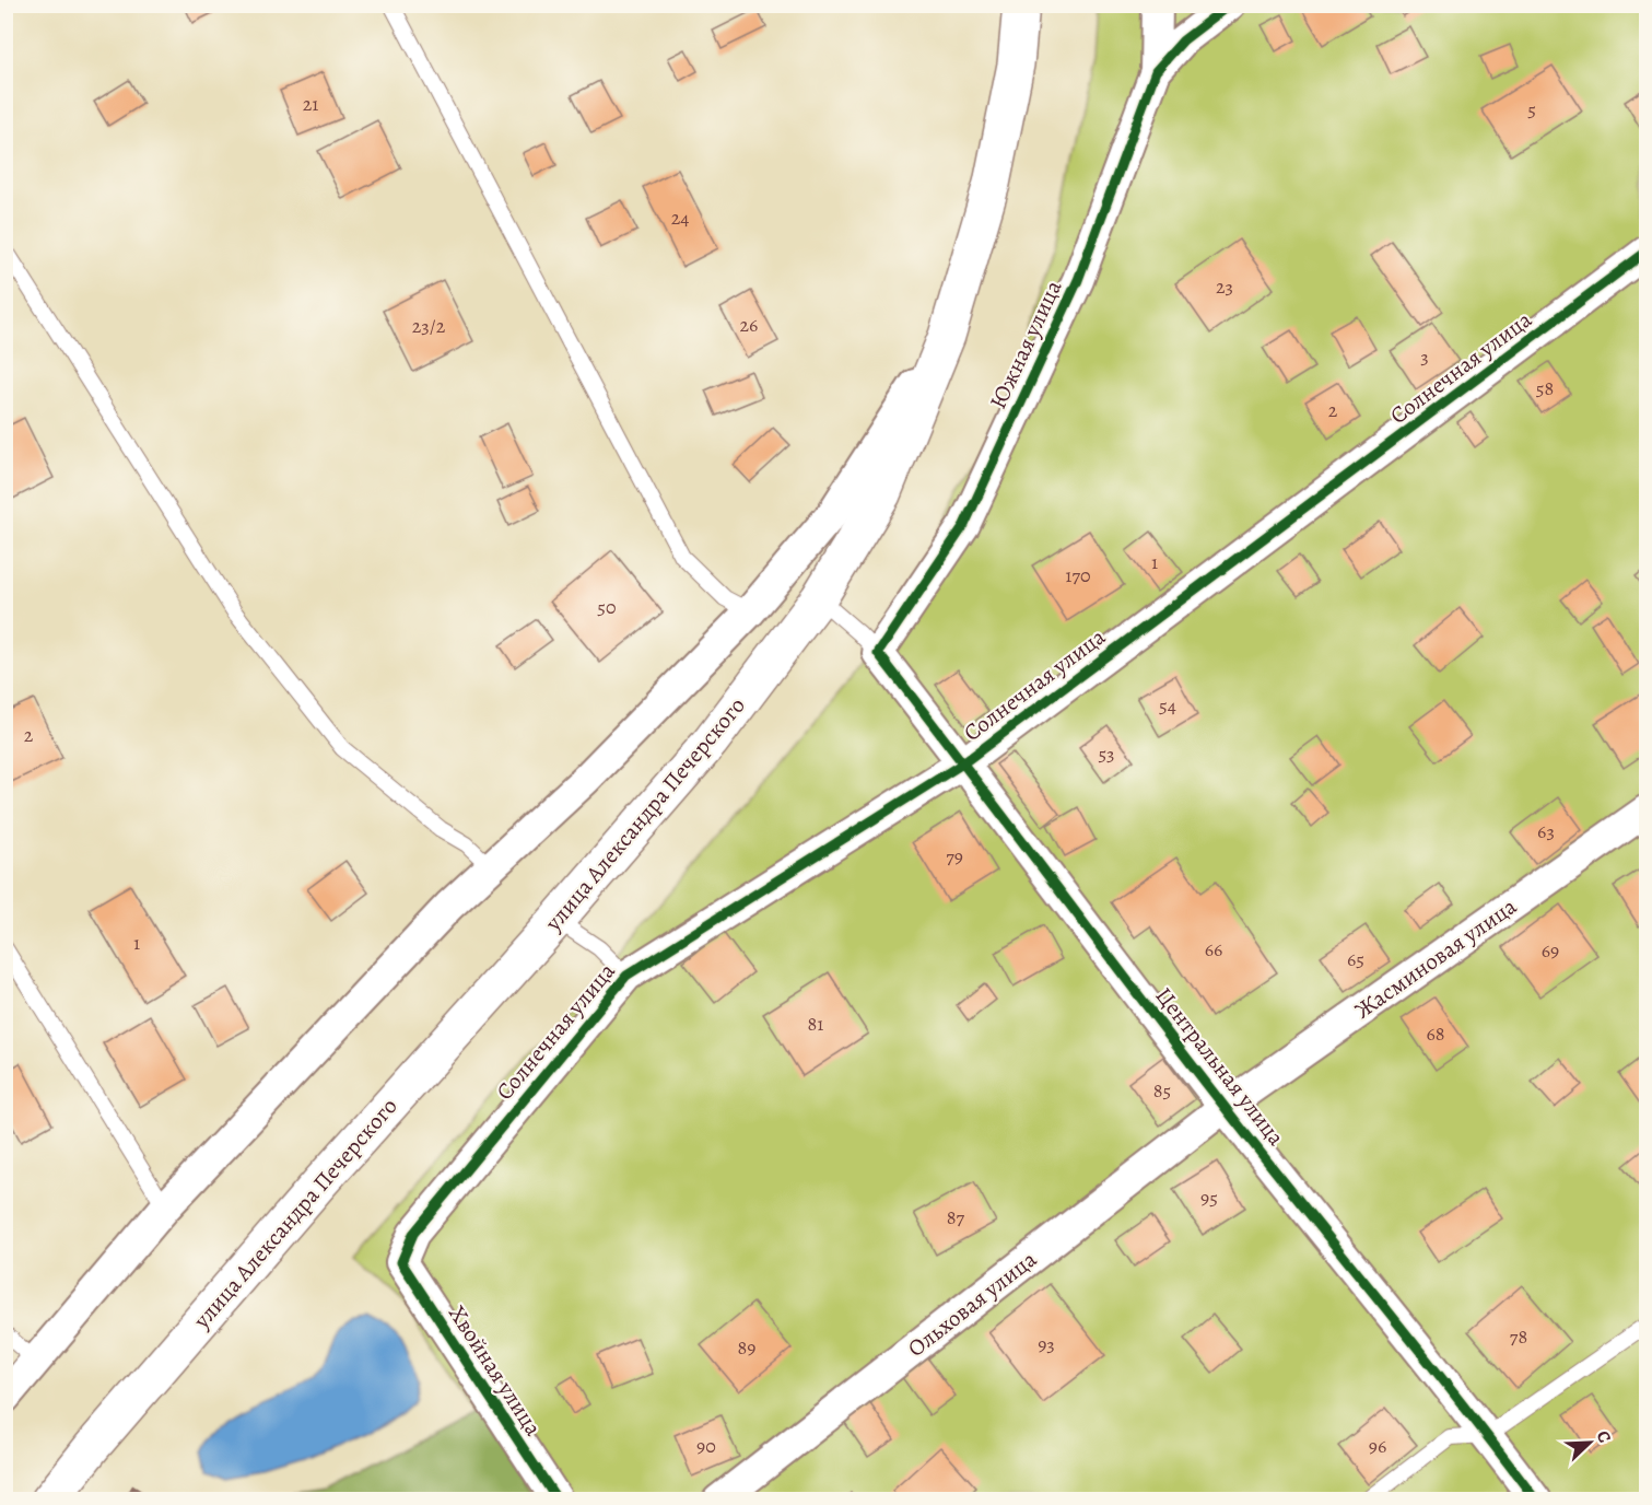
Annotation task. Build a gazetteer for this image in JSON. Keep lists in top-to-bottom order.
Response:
{
  "streets": {
    "main road": ["улица Александра Печерского"],
    "street": [
      "Южная улица",
      "Солнечная улица",
      "Жасминовая улица",
      "Центральная улица",
      "Ольховая улица",
      "Хвойная улица"
    ]
  },
  "crossings": [
    ["Южная улица", "Центральная улица"],
    ["Солнечная улица", "Центральная улица"],
    ["Солнечная улица", "Хвойная улица"],
    ["Жасминовая улица", "Центральная улица"],
    ["Жасминовая улица", "Ольховая улица"],
    ["Центральная улица", "Ольховая улица"]
  ],
  "house_numbers": [
    "21",
    "5",
    "24",
    "23",
    "26",
    "23/2",
    "3",
    "58",
    "2",
    "1",
    "170",
    "50",
    "54",
    "2",
    "53",
    "63",
    "79",
    "1",
    "66",
    "69",
    "65",
    "81",
    "68",
    "85",
    "95",
    "87",
    "78",
    "93",
    "89",
    "90",
    "96"
  ],
  "north": "top right"
}
